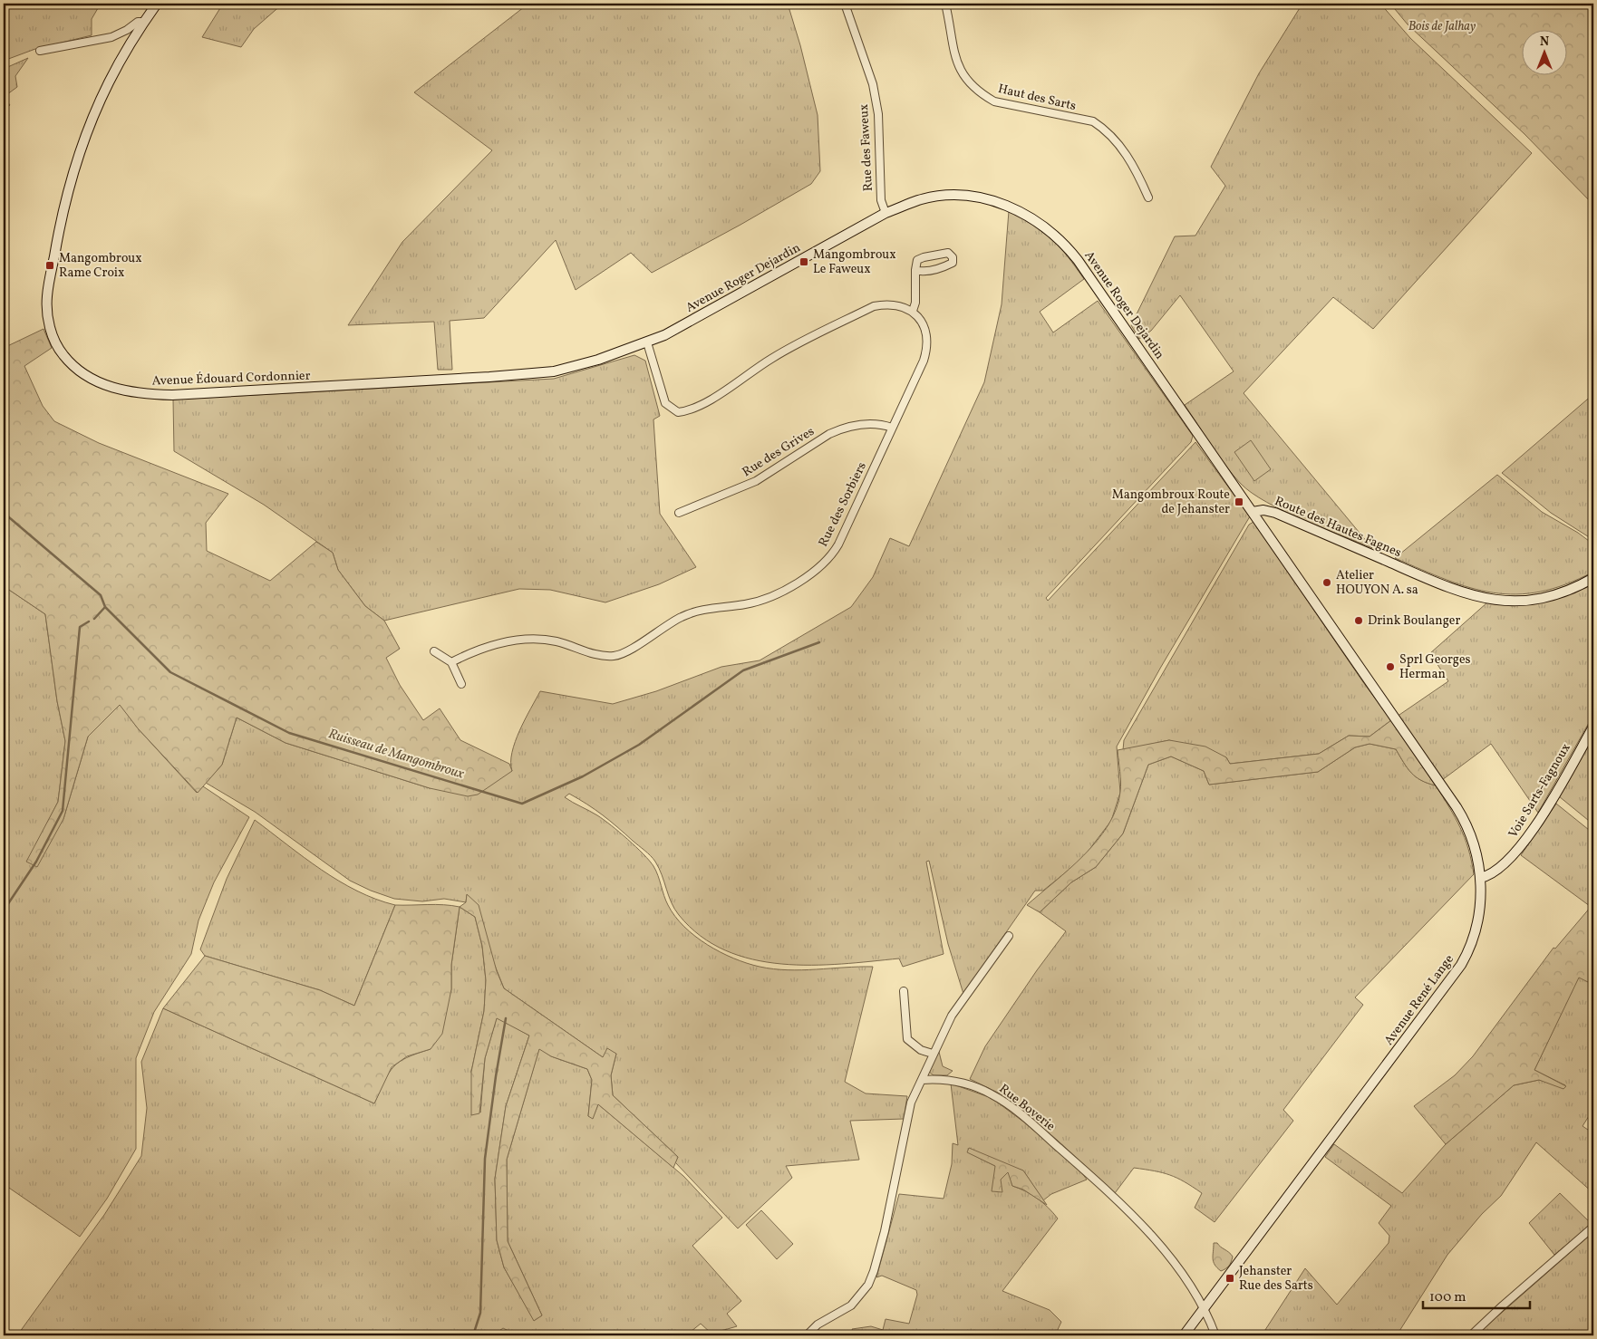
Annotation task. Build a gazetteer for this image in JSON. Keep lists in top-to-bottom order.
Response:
{
  "streets": {
    "main road": [
      "Avenue Roger Dejardin",
      "Avenue Édouard Cordonnier",
      "Route des Hautes Fagnes",
      "Voie Sarts-Fagnoux",
      "Avenue René Lange"
    ],
    "street": [
      "Haut des Sarts",
      "Rue des Faweux",
      "Rue des Grives",
      "Rue des Sorbiers",
      "Rue Boverie"
    ]
  },
  "crossings": [
    ["Rue des Faweux", "Avenue Roger Dejardin"],
    ["Avenue Roger Dejardin", "Avenue Édouard Cordonnier"],
    ["Avenue Roger Dejardin", "Avenue René Lange"],
    ["Rue des Grives", "Rue des Sorbiers"],
    ["Route des Hautes Fagnes", "Avenue René Lange"],
    ["Voie Sarts-Fagnoux", "Avenue René Lange"],
    ["Avenue René Lange", "Rue Boverie"]
  ],
  "water": ["Ruisseau de Mangombroux"],
  "parks": ["Bois de Jalhay"],
  "places": {
    "transit": [
      "Mangombroux Le Faweux",
      "Mangombroux Rame Croix",
      "Mangombroux Route de Jehanster",
      "Jehanster Rue des Sarts"
    ],
    "other": ["Atelier HOUYON A. sa", "Drink Boulanger", "Sprl Georges Herman"]
  },
  "scale_bar": "100 m",
  "north": "top"
}
